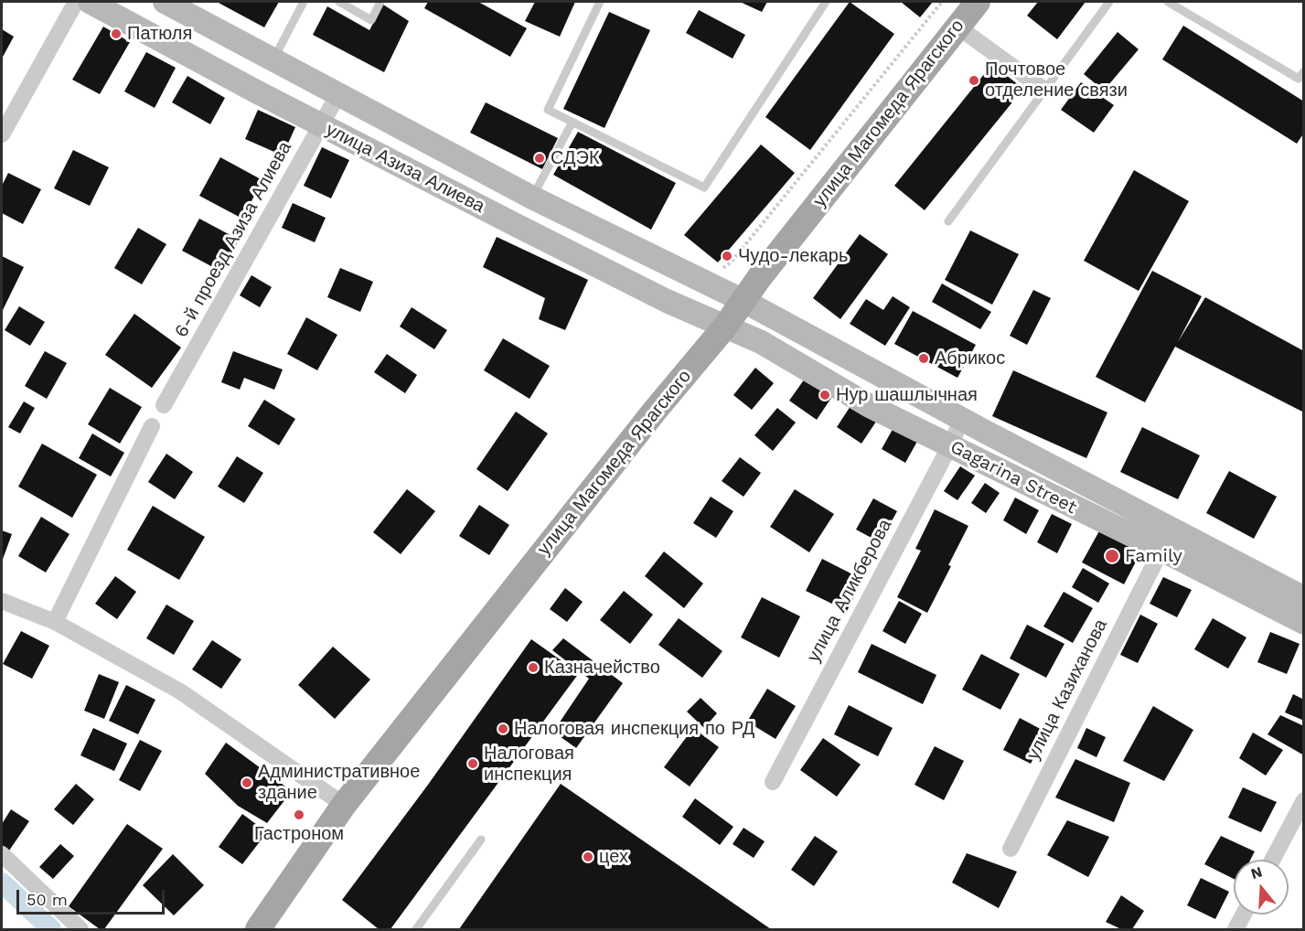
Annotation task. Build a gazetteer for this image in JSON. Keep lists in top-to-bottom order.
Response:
{
  "streets": {
    "main road": ["улица Магомеда Ярагского", "улица Азиза Алиева", "Gagarina Street"],
    "street": ["6-й проезд Азиза Алиева", "улица Аликберова", "улица Казиханова"]
  },
  "crossings": [
    ["улица Магомеда Ярагского", "улица Азиза Алиева"],
    ["улица Магомеда Ярагского", "Gagarina Street"],
    ["улица Азиза Алиева", "6-й проезд Азиза Алиева"],
    ["улица Азиза Алиева", "Gagarina Street"],
    ["Gagarina Street", "улица Аликберова"],
    ["Gagarina Street", "улица Казиханова"]
  ],
  "places": [
    "Патюля",
    "Почтовое отделение связи",
    "СДЭК",
    "Чудо-лекарь",
    "Абрикос",
    "Нур шашлычная",
    "Family",
    "Казначейство",
    "Налоговая инспекция по РД",
    "Налоговая инспекция",
    "Административное здание",
    "Гастроном",
    "цех"
  ],
  "scale_bar": "50 m",
  "north": "top"
}
